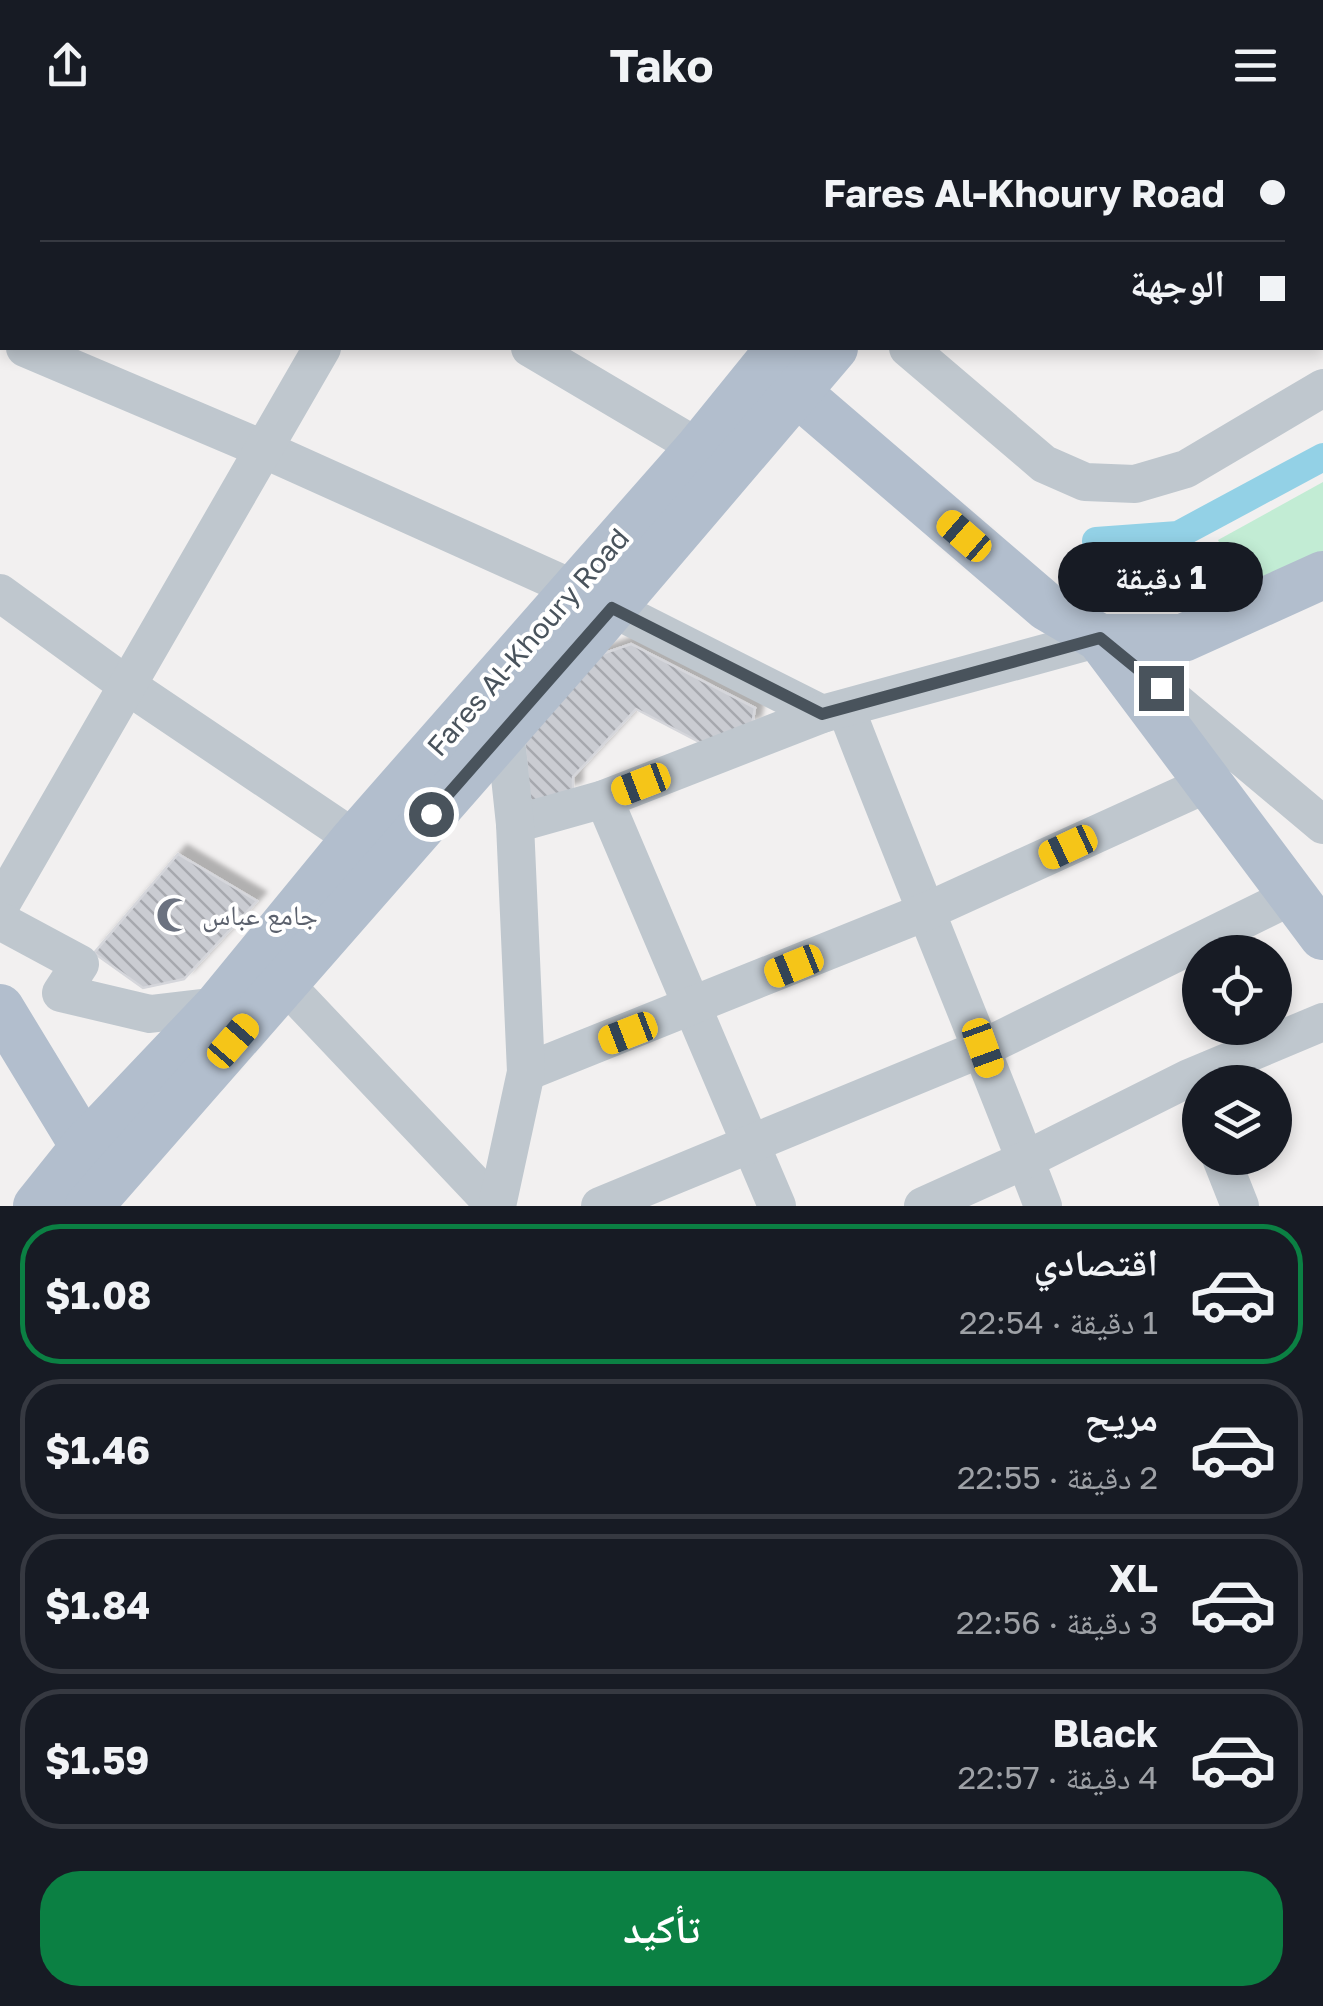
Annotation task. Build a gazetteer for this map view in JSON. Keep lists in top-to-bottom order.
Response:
{
  "streets": {
    "main road": ["Fares Al-Khoury Road"]
  },
  "places": {
    "mosque": ["جامع عباس"]
  },
  "page": {
    "header": "Tako",
    "banner": ["Fares Al-Khoury Road", "الوجهة"],
    "bubble": "1 دقيقة",
    "list": [
      {
        "name": "اقتصادي",
        "note": "1 دقيقة · 22:54",
        "value": "$1.08"
      },
      {
        "name": "مريح",
        "note": "2 دقيقة · 22:55",
        "value": "$1.46"
      },
      {
        "name": "XL",
        "note": "3 دقيقة · 22:56",
        "value": "$1.84"
      },
      {
        "name": "Black",
        "note": "4 دقيقة · 22:57",
        "value": "$1.59"
      }
    ],
    "buttons": "تأكيد"
  }
}
